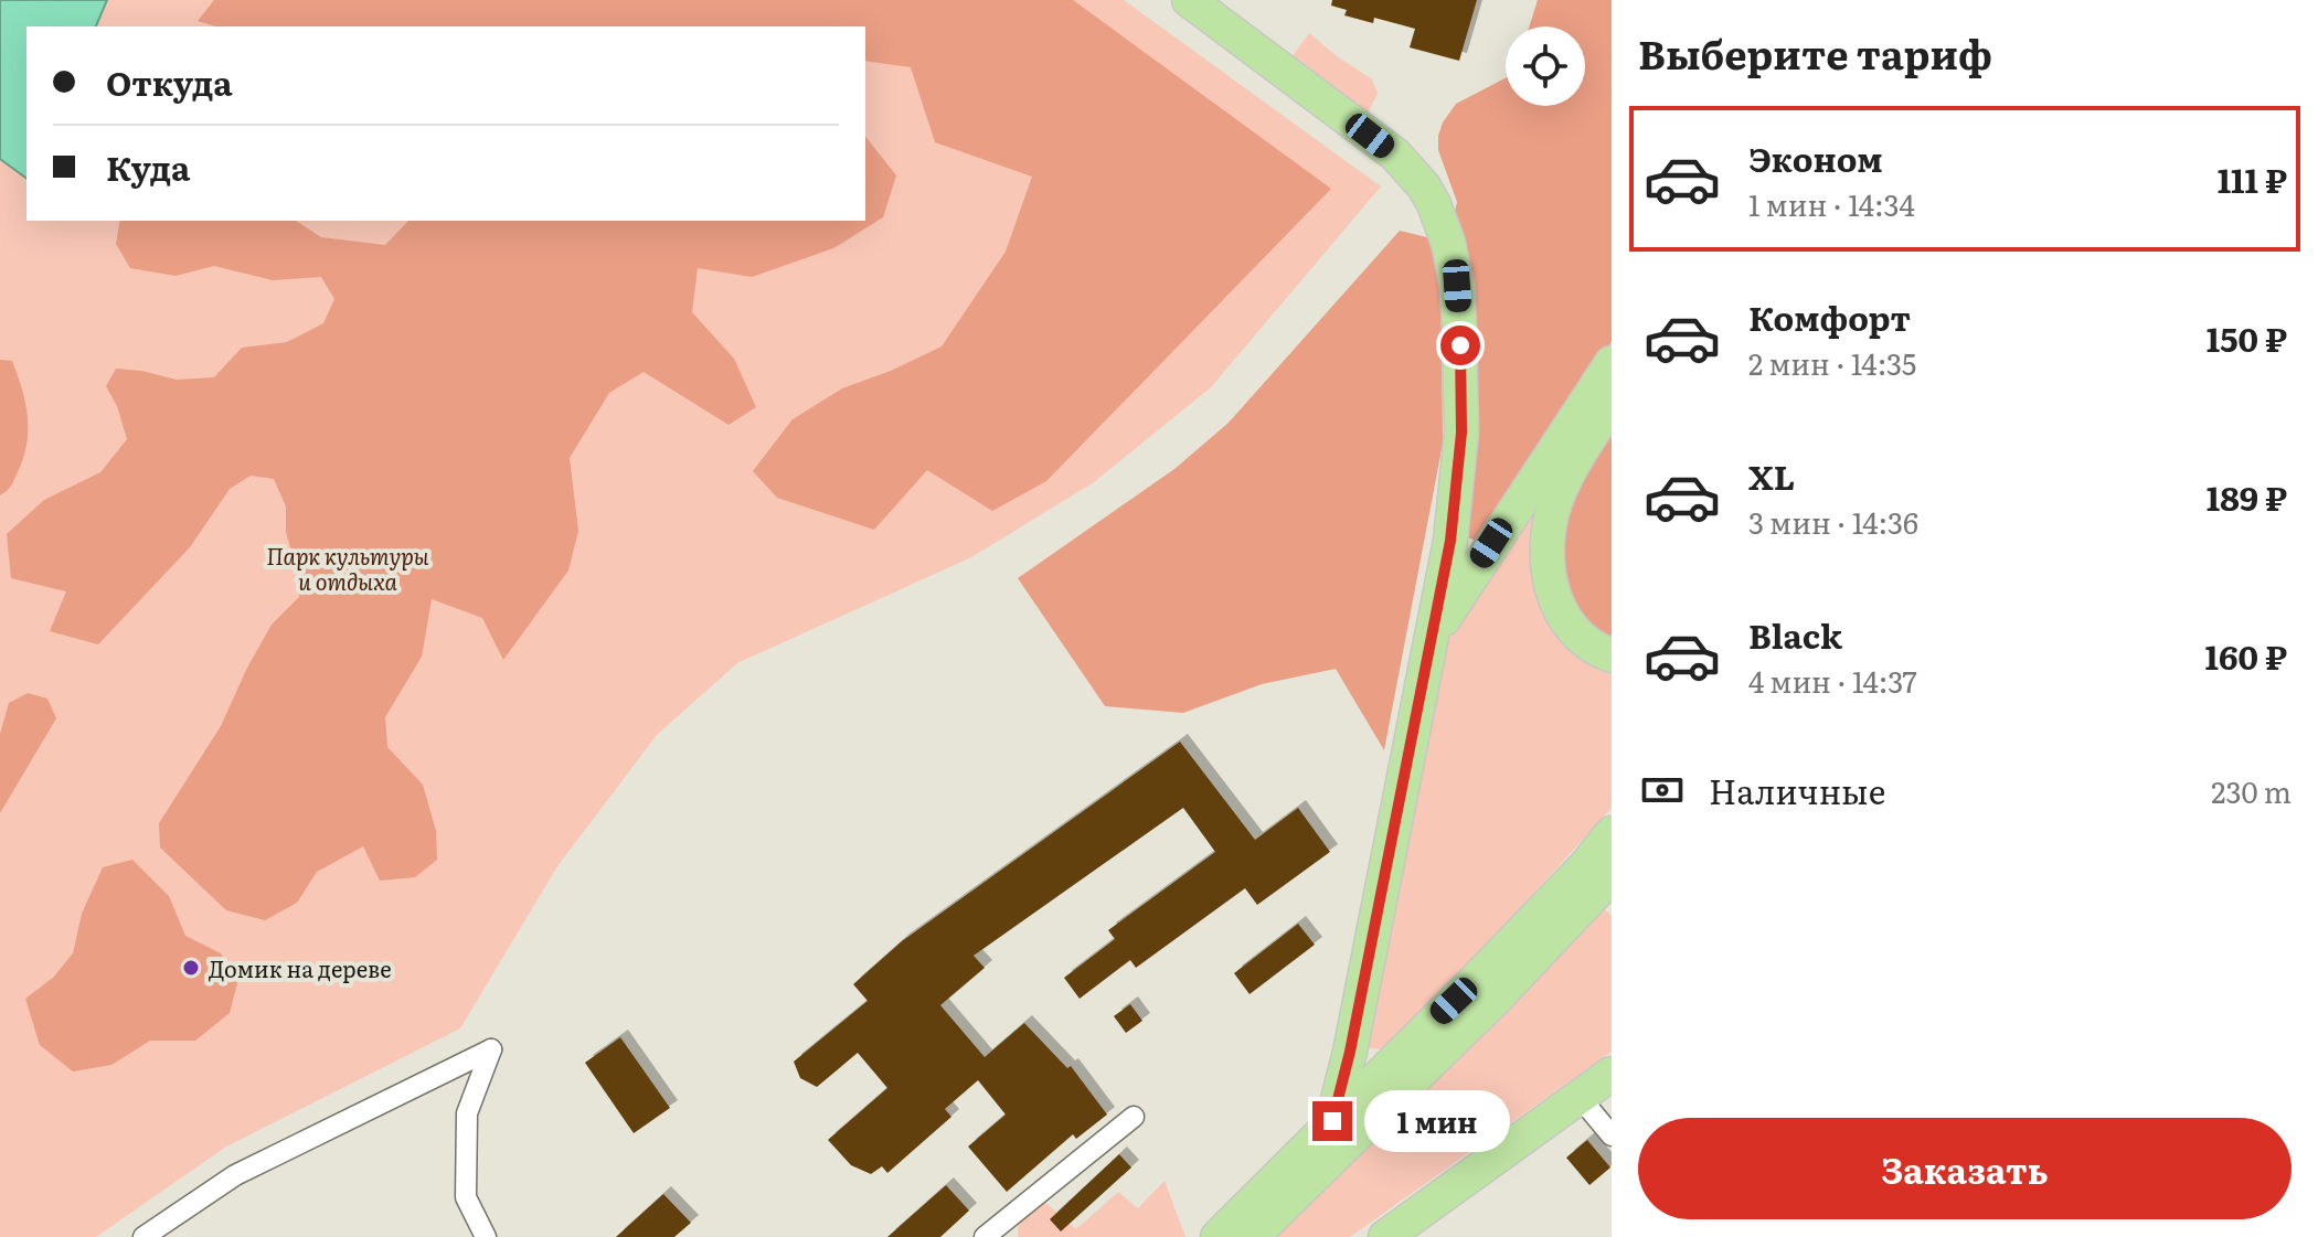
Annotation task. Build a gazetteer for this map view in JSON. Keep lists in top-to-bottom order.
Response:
{
  "parks": ["Парк культуры и отдыха"],
  "places": ["Домик на дереве"],
  "page": {
    "heading": "Выберите тариф",
    "banner": ["Откуда", "Куда"],
    "list": [
      {
        "name": "Эконом",
        "note": "1 мин · 14:34",
        "value": "111 ₽"
      },
      {
        "name": "Комфорт",
        "note": "2 мин · 14:35",
        "value": "150 ₽"
      },
      {
        "name": "XL",
        "note": "3 мин · 14:36",
        "value": "189 ₽"
      },
      {
        "name": "Black",
        "note": "4 мин · 14:37",
        "value": "160 ₽"
      }
    ],
    "pay": ["Наличные", "230 m"],
    "bubble": "1 мин",
    "buttons": "Заказать"
  }
}
